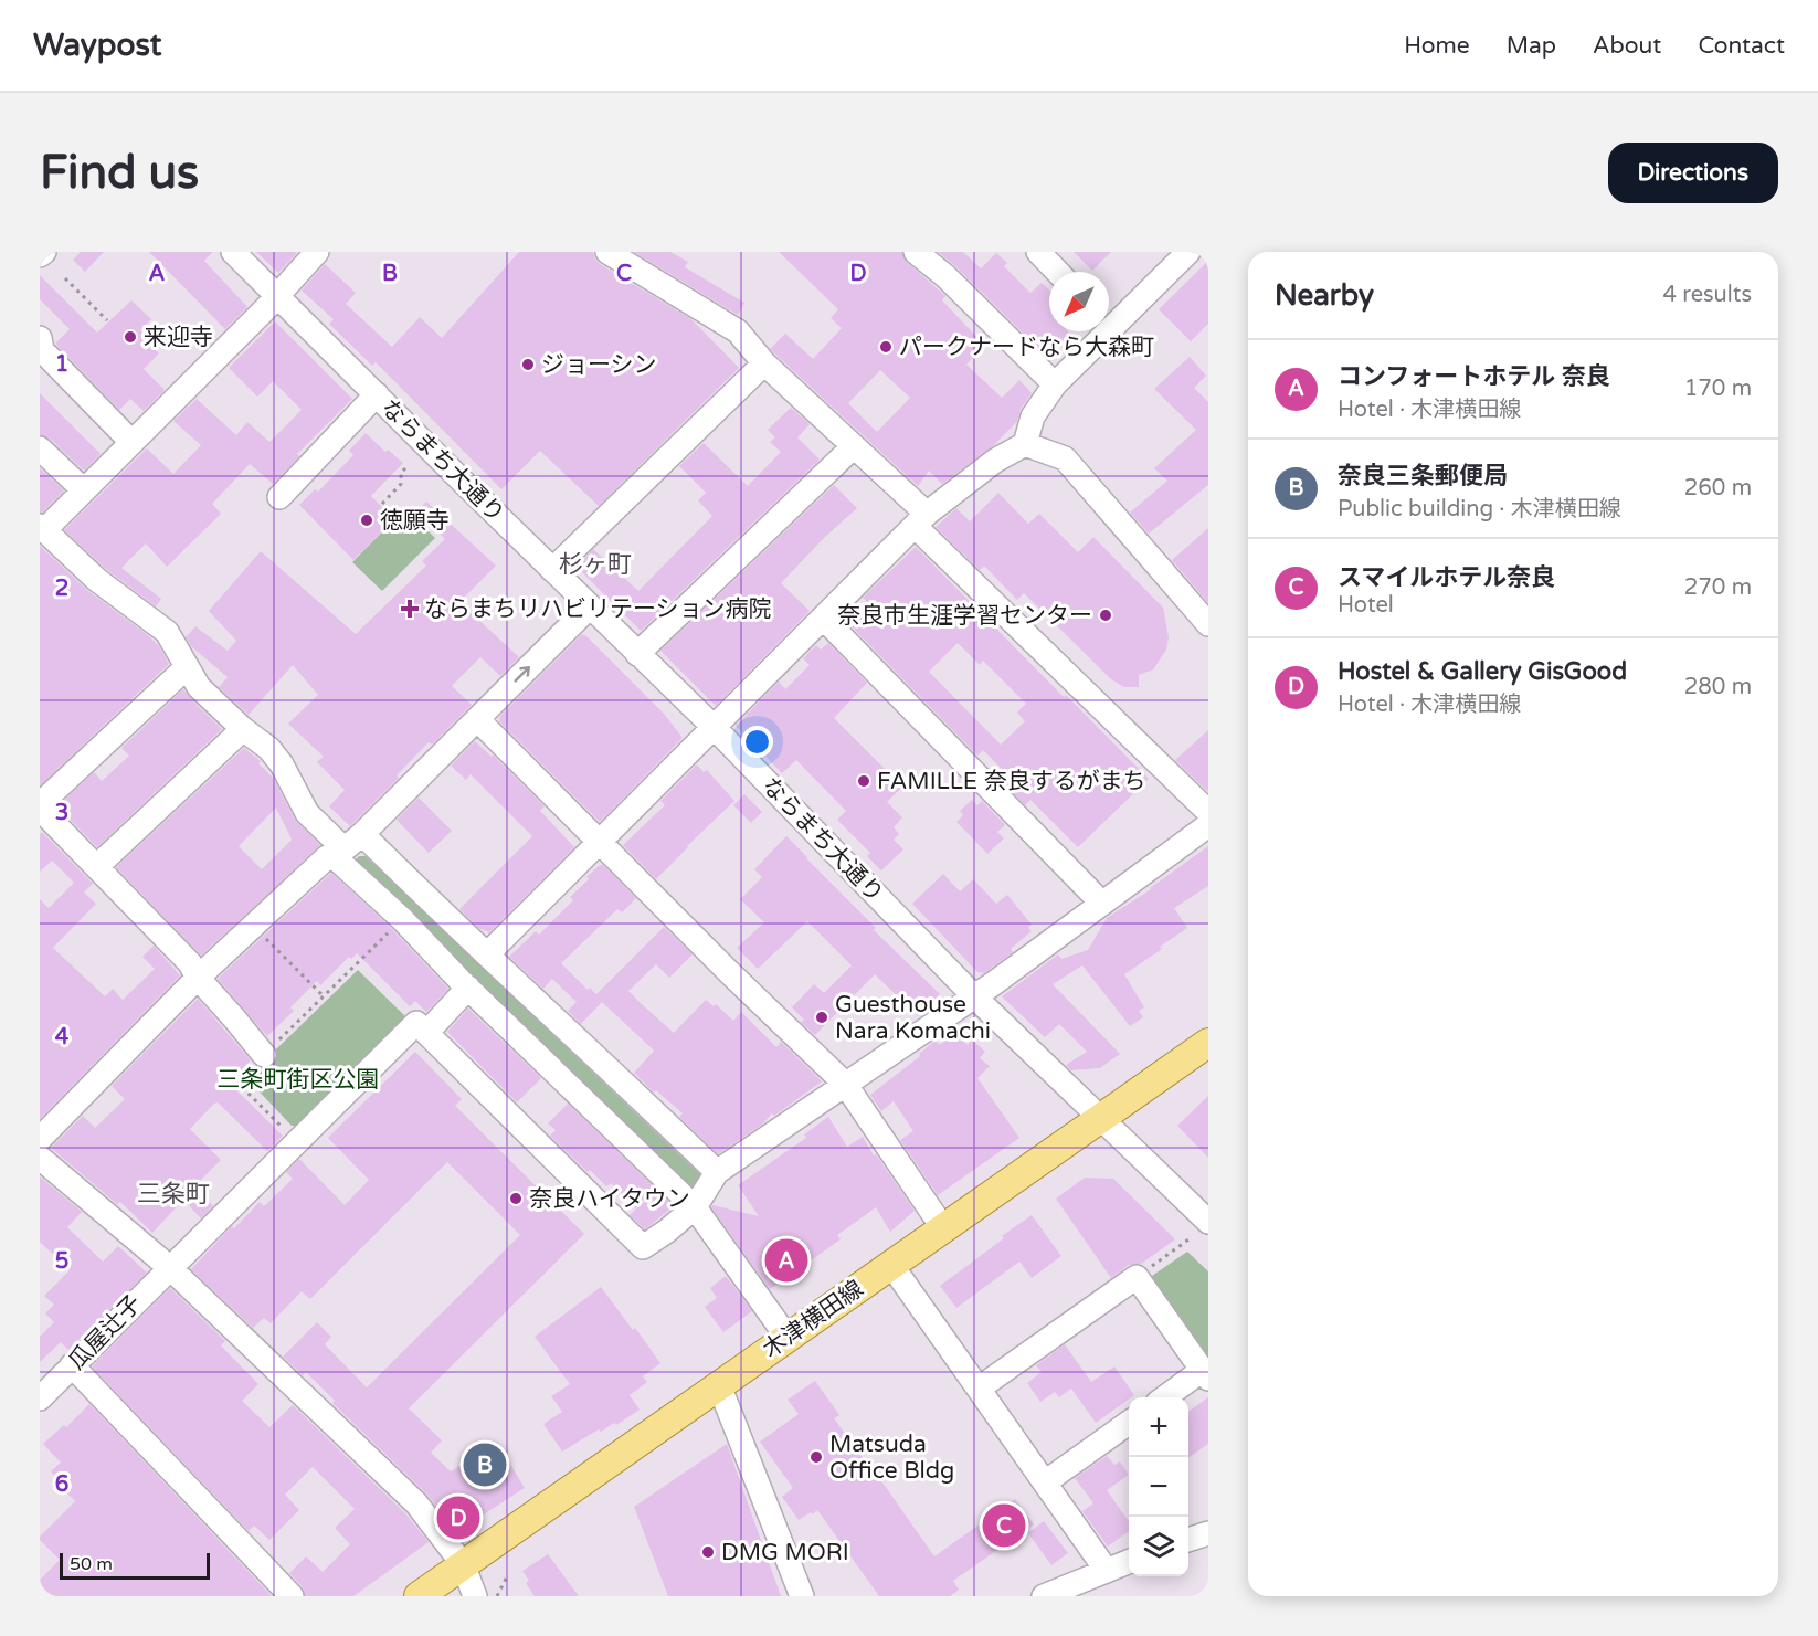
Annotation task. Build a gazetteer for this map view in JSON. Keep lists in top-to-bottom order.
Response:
{
  "streets": {
    "main road": ["木津横田線"],
    "street": ["ならまち大通り", "瓜屋辻子"]
  },
  "crossings": [
    ["ならまち大通り", "木津横田線"]
  ],
  "districts": ["杉ヶ町", "三条町"],
  "parks": ["三条町街区公園"],
  "places": {
    "other": [
      "来迎寺",
      "パークナードなら大森町",
      "ジョーシン",
      "徳願寺",
      "奈良市生涯学習センター",
      "FAMILLE 奈良するがまち",
      "Guesthouse Nara Komachi",
      "奈良ハイタウン",
      "Matsuda Office Bldg",
      "DMG MORI"
    ],
    "health": ["ならまちリハビリテーション病院"]
  },
  "scale_bar": "50 m",
  "north": "bottom left",
  "page": {
    "header": "Waypost",
    "nav": [
      "Home",
      "Map",
      "About",
      "Contact"
    ],
    "buttons": "Directions",
    "title": "Find us",
    "heading": ["Nearby", "4 results"],
    "list": [
      {
        "mark": "A",
        "name": "コンフォートホテル 奈良",
        "note": "Hotel · 木津横田線",
        "value": "170 m"
      },
      {
        "mark": "B",
        "name": "奈良三条郵便局",
        "note": "Public building · 木津横田線",
        "value": "260 m"
      },
      {
        "mark": "C",
        "name": "スマイルホテル奈良",
        "note": "Hotel",
        "value": "270 m"
      },
      {
        "mark": "D",
        "name": "Hostel & Gallery GisGood",
        "note": "Hotel · 木津横田線",
        "value": "280 m"
      }
    ],
    "pins": [
      "A",
      "B",
      "D",
      "C"
    ],
    "map_buttons": ["+", "−"],
    "scale": "50 m"
  },
  "grid": {
    "columns": [
      "A",
      "B",
      "C",
      "D"
    ],
    "rows": [
      "1",
      "2",
      "3",
      "4",
      "5",
      "6"
    ]
  }
}
